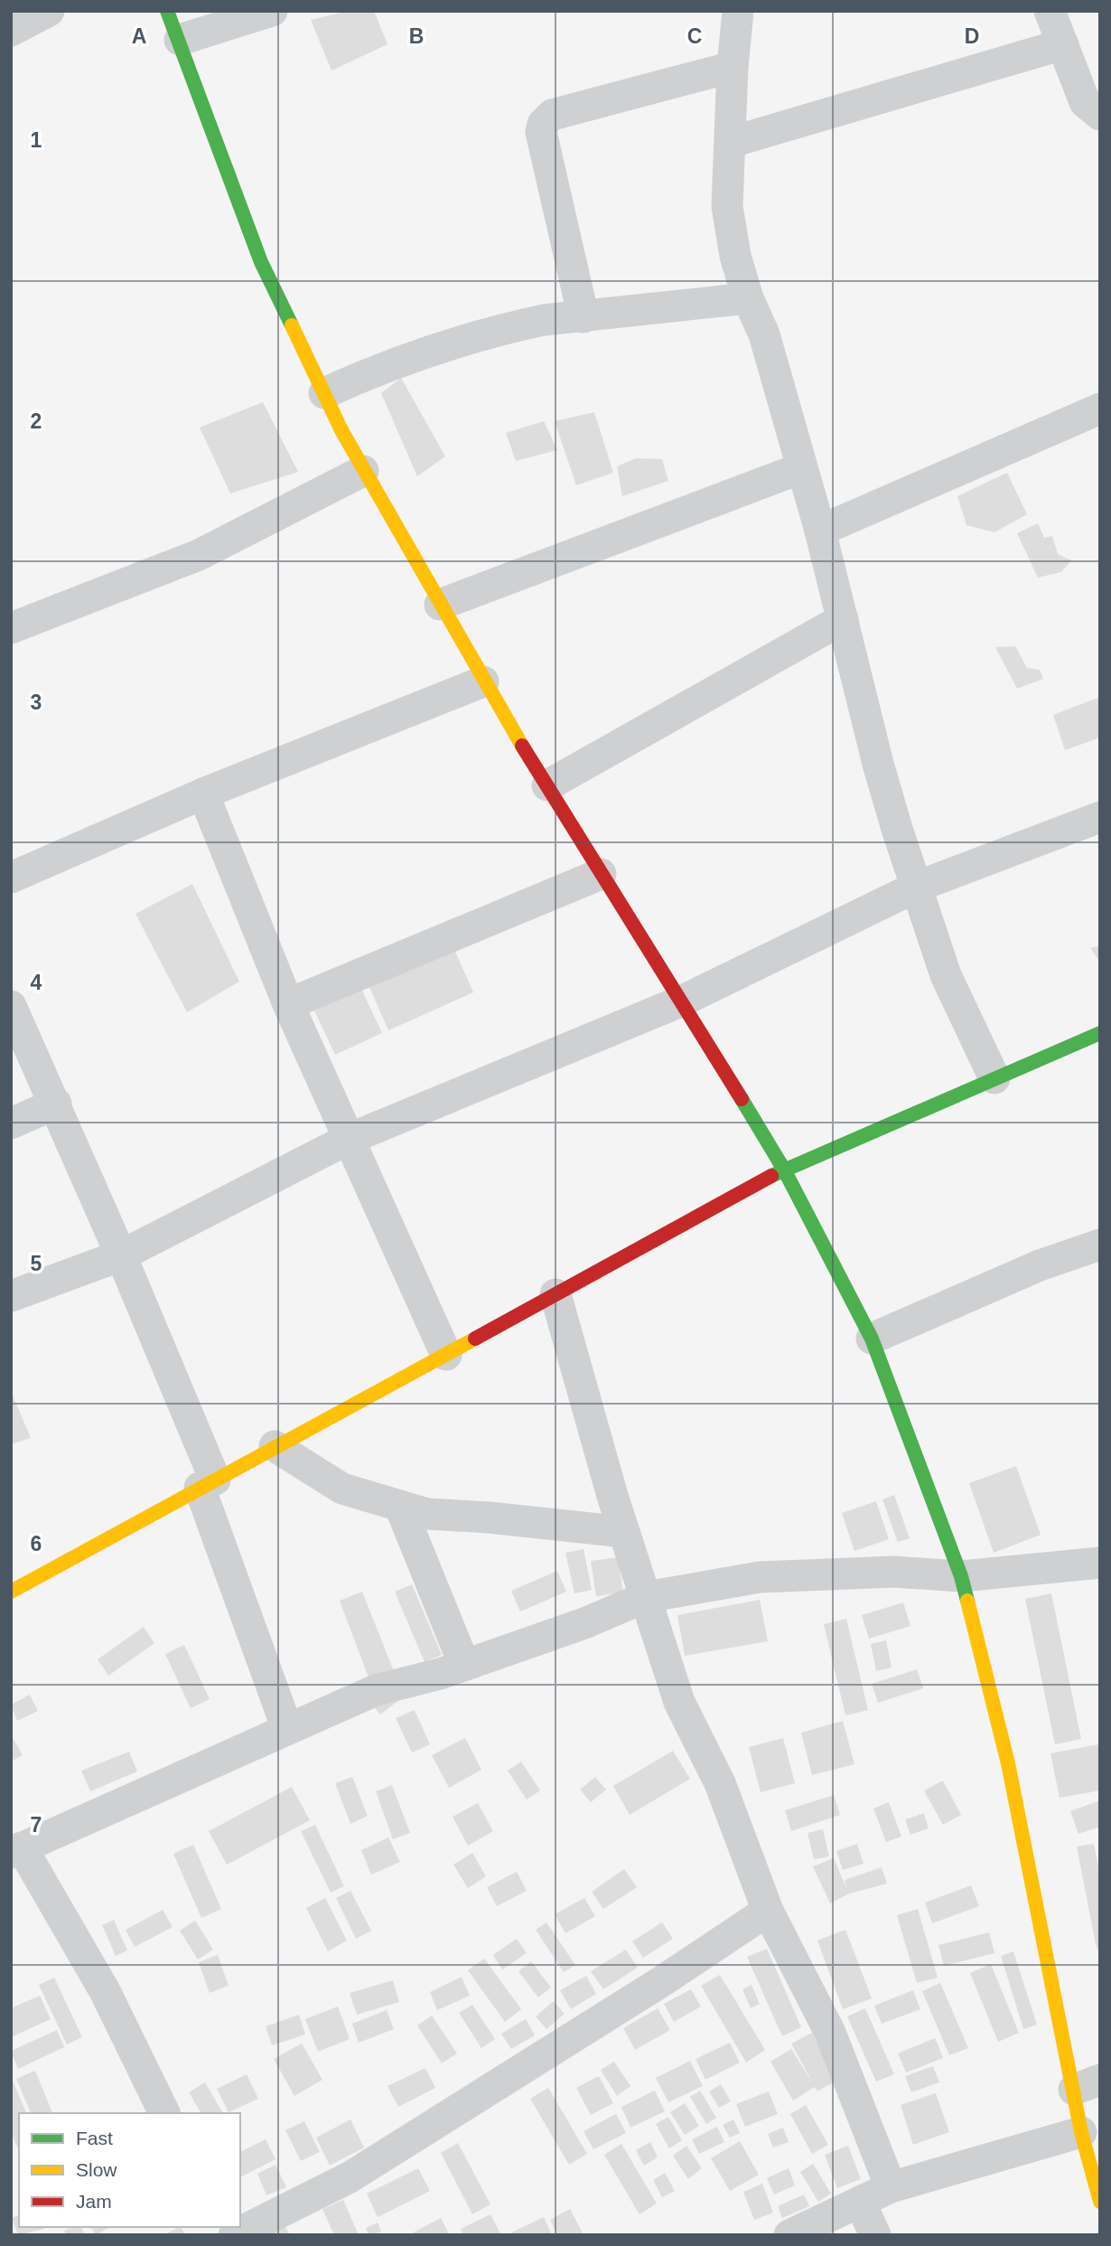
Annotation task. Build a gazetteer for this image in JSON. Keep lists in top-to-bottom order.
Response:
{
  "legend": ["Fast", "Slow", "Jam"],
  "grid": {
    "columns": [
      "A",
      "B",
      "C",
      "D"
    ],
    "rows": [
      "1",
      "2",
      "3",
      "4",
      "5",
      "6",
      "7"
    ]
  }
}
